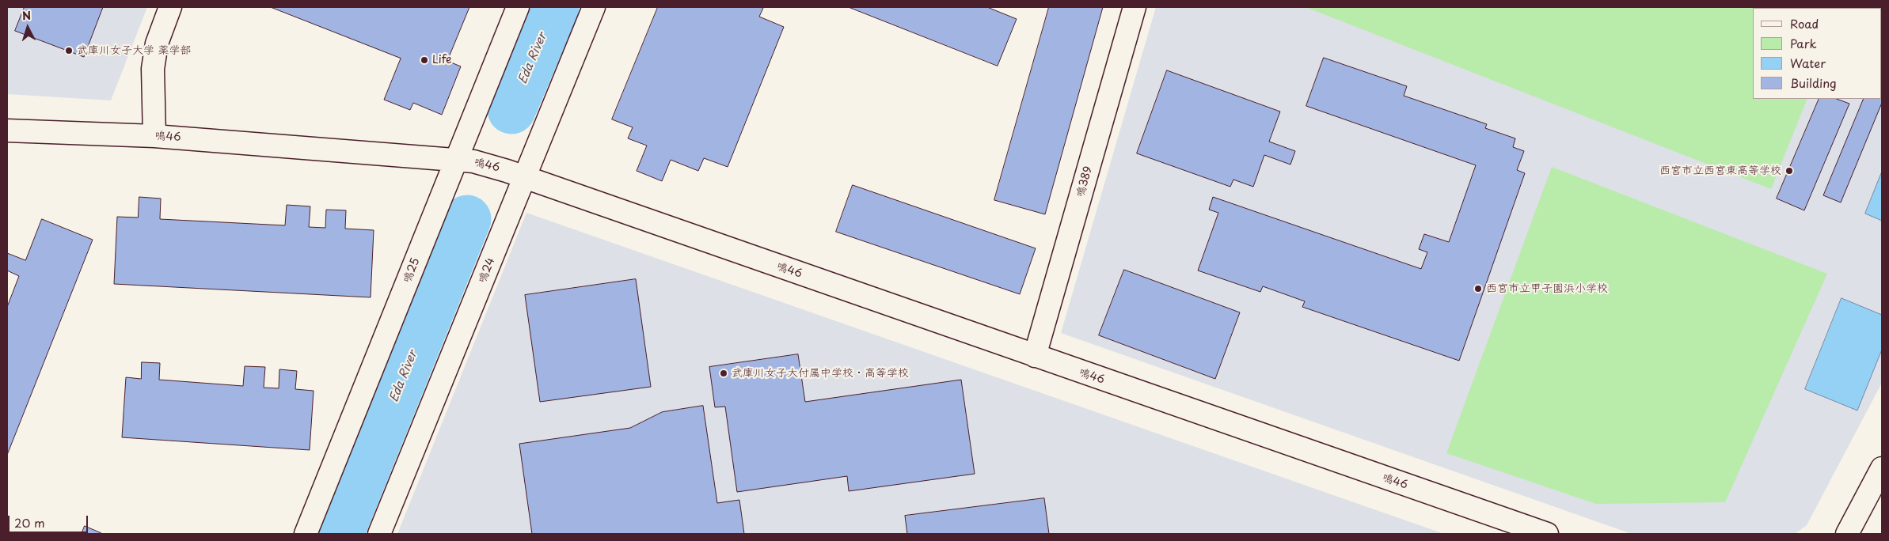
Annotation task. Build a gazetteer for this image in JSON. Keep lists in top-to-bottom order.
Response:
{
  "streets": {
    "street": [
      "鳴46",
      "鳴389",
      "鳴25",
      "鳴24"
    ]
  },
  "crossings": [
    ["鳴46", "鳴389"],
    ["鳴46", "鳴25"],
    ["鳴46", "鳴24"]
  ],
  "water": ["Eda River"],
  "places": [
    "武庫川女子大学 薬学部",
    "Life",
    "西宮市立西宮東高等学校",
    "西宮市立甲子園浜小学校",
    "武庫川女子大付属中学校・高等学校"
  ],
  "legend": [
    "Road",
    "Park",
    "Water",
    "Building"
  ],
  "scale_bar": "20 m",
  "north": "top"
}
